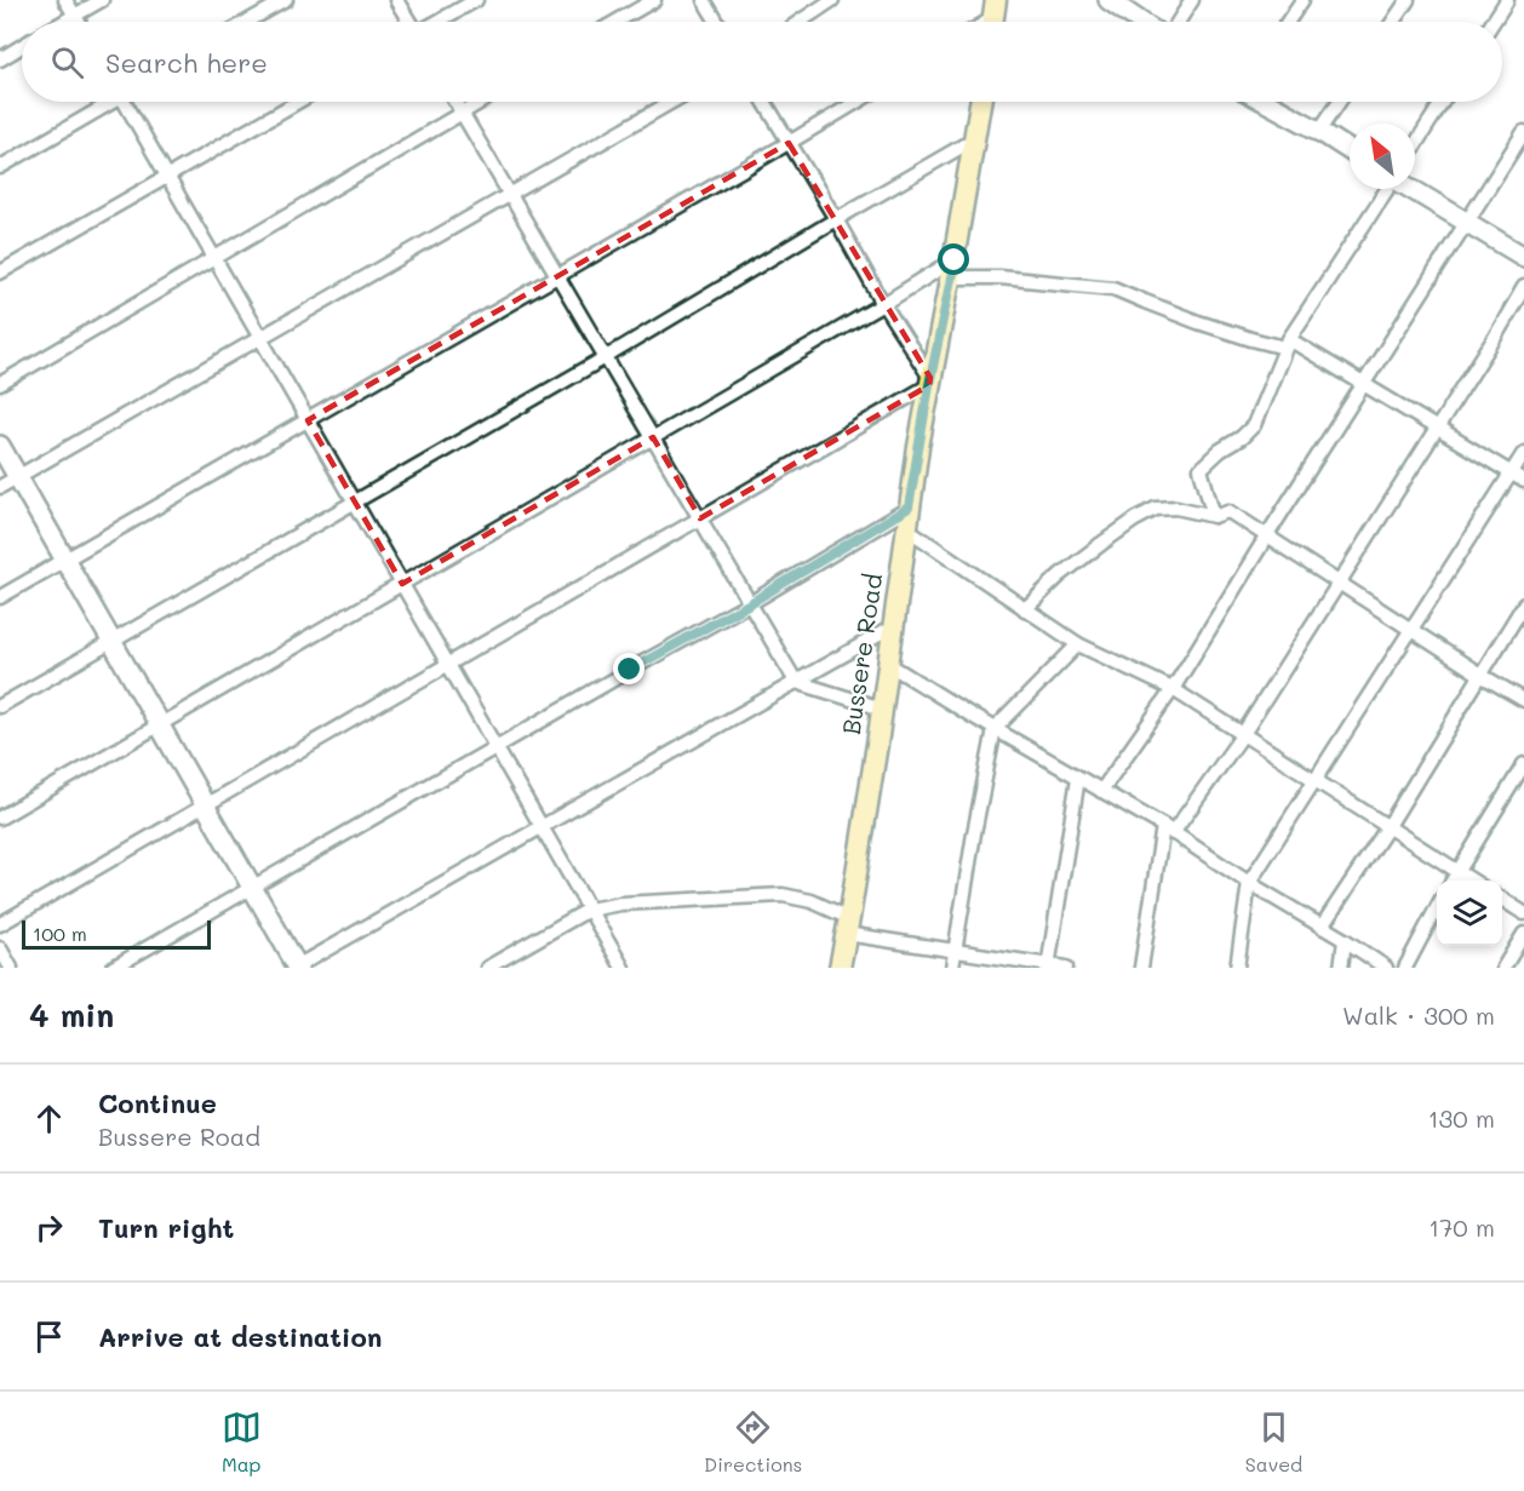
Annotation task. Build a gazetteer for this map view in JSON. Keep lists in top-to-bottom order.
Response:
{
  "streets": {
    "main road": ["Bussere Road"]
  },
  "scale_bar": "100 m",
  "north": "top left",
  "page": {
    "search": "Search here",
    "scale": "100 m",
    "heading": ["4 min", "Walk · 300 m"],
    "list": [
      ["Continue", "Bussere Road", "130 m"],
      ["Turn right", "170 m"],
      "Arrive at destination"
    ],
    "nav": ["Map", "Directions", "Saved"]
  }
}
